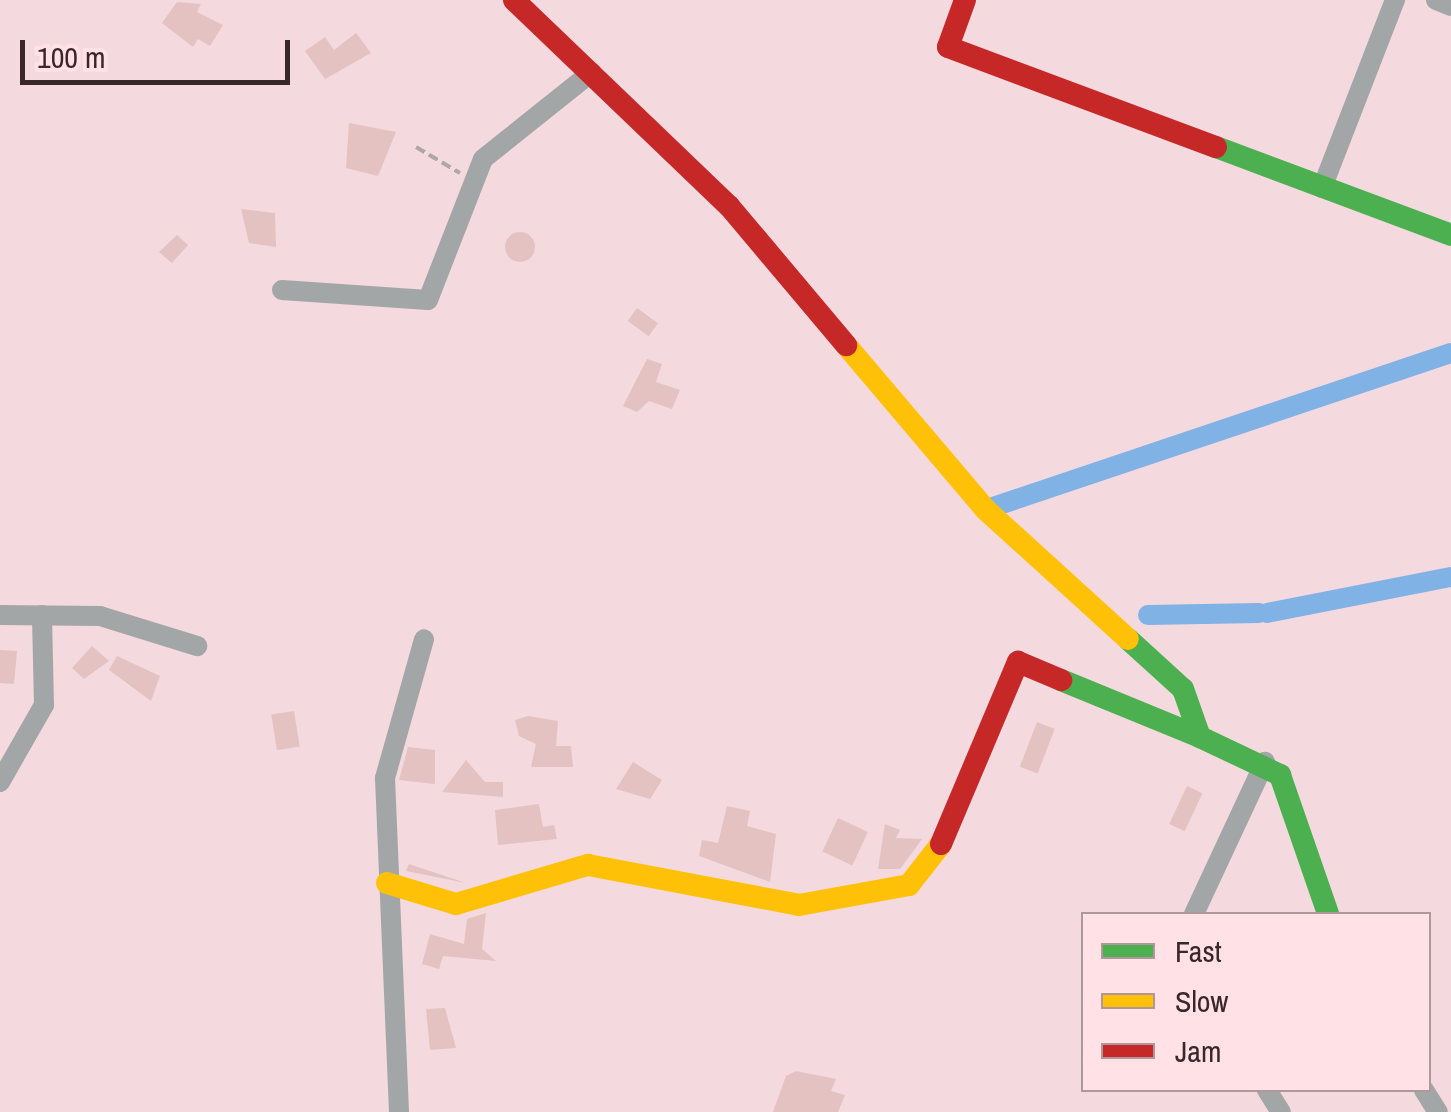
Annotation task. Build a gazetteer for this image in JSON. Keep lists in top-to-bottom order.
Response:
{
  "legend": ["Fast", "Slow", "Jam"],
  "scale_bar": "100 m"
}
